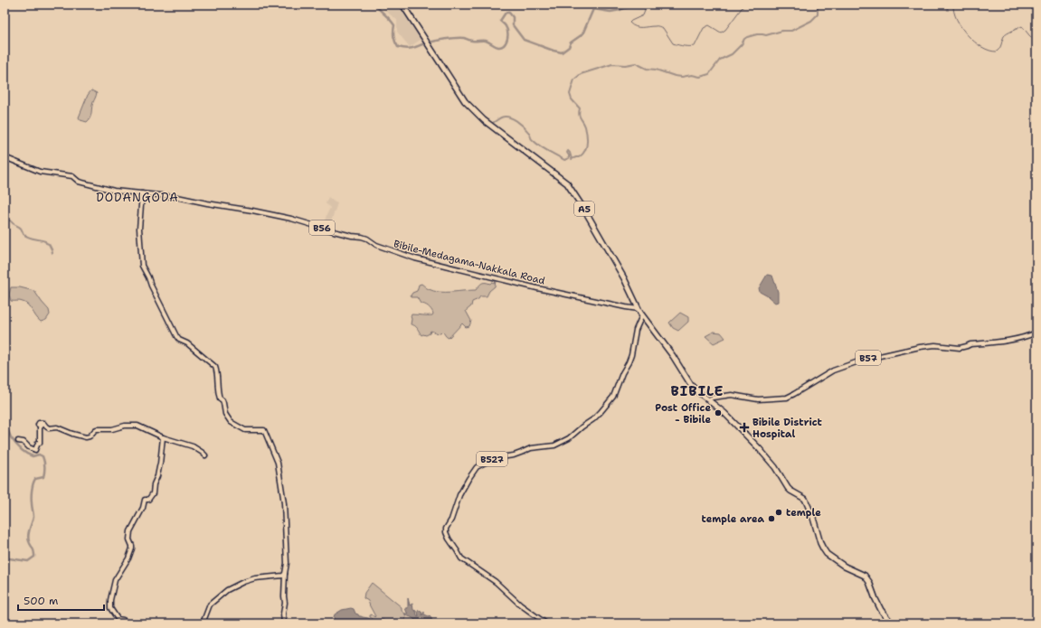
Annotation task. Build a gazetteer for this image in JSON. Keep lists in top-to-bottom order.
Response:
{
  "streets": {
    "highway": ["A5"],
    "main road": [
      "B56",
      "Bibile-Medagama-Nakkala Road",
      "B57",
      "B527"
    ]
  },
  "crossings": [
    ["A5", "Bibile-Medagama-Nakkala Road"],
    ["A5", "B57"],
    ["A5", "B527"]
  ],
  "districts": ["DODANGODA", "BIBILE"],
  "places": {
    "other": ["Post Office - Bibile", "temple", "temple area"],
    "health": ["Bibile District Hospital"]
  },
  "scale_bar": "500 m"
}
